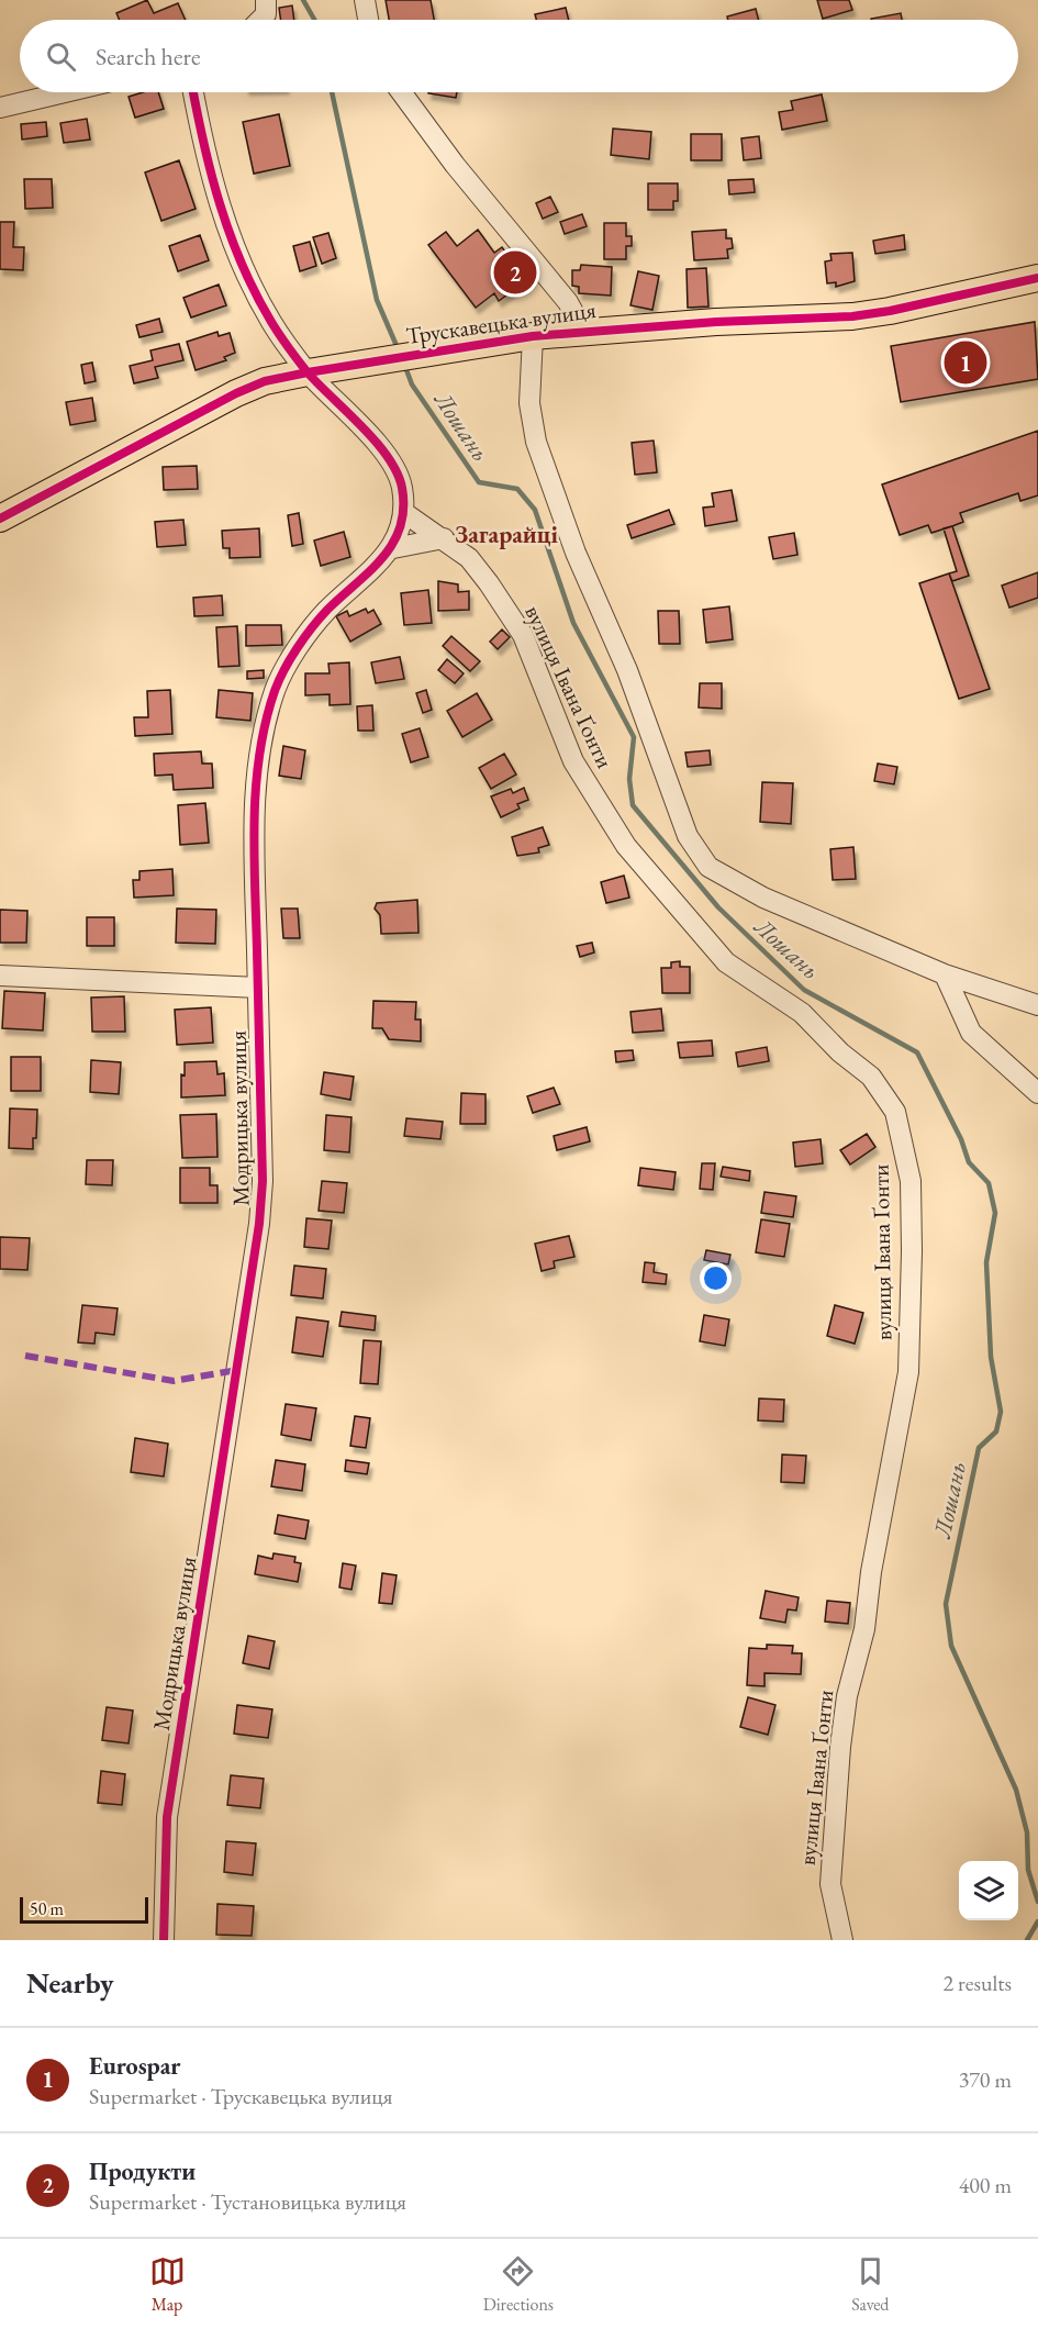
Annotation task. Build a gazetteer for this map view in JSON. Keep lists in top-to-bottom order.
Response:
{
  "streets": {
    "main road": ["Трускавецька вулиця"],
    "street": ["вулиця Івана Ґонти", "Модрицька вулиця"]
  },
  "crossings": [
    ["Трускавецька вулиця", "Модрицька вулиця"],
    ["вулиця Івана Ґонти", "Модрицька вулиця"]
  ],
  "districts": ["Загарайці"],
  "water": ["Лошань"],
  "scale_bar": "50 m",
  "page": {
    "search": "Search here",
    "pins": ["2", "1"],
    "scale": "50 m",
    "heading": ["Nearby", "2 results"],
    "list": [
      {
        "mark": "1",
        "name": "Eurospar",
        "note": "Supermarket · Трускавецька вулиця",
        "value": "370 m"
      },
      {
        "mark": "2",
        "name": "Продукти",
        "note": "Supermarket · Тустановицька вулиця",
        "value": "400 m"
      }
    ],
    "nav": ["Map", "Directions", "Saved"]
  }
}
